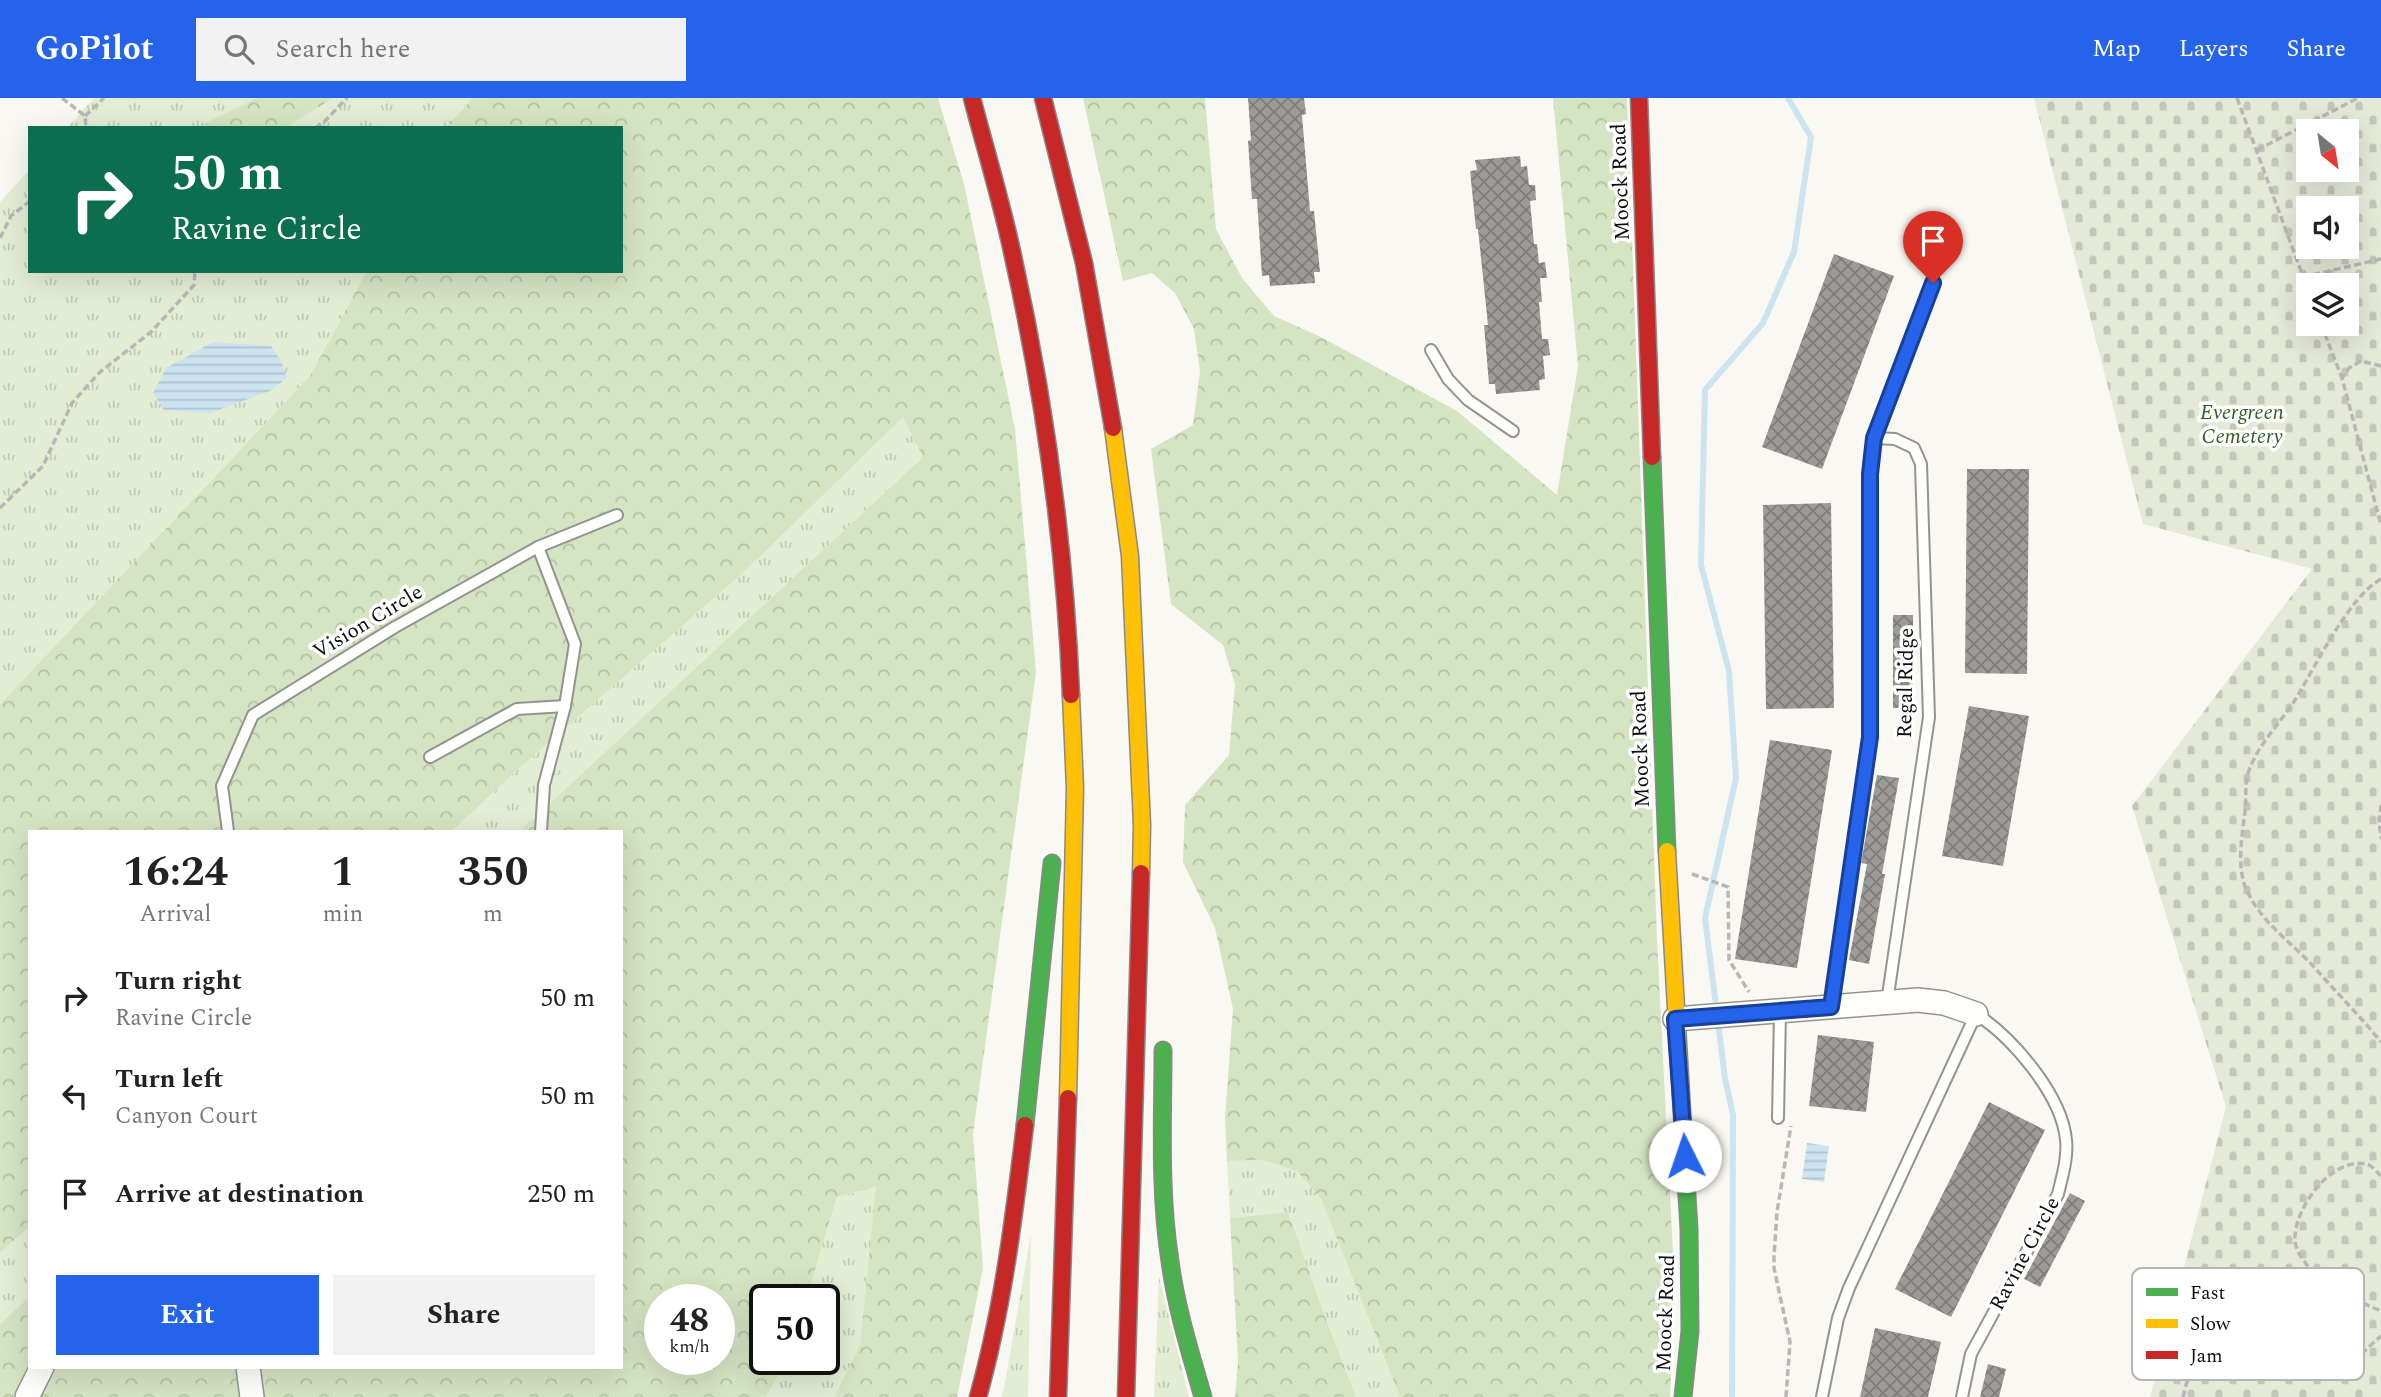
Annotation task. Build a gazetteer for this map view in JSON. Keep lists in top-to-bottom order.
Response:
{
  "streets": {
    "main road": ["Moock Road"],
    "street": ["Ravine Circle"],
    "lane": ["Vision Circle", "Regal Ridge"]
  },
  "crossings": [
    ["Moock Road", "Ravine Circle"],
    ["Regal Ridge", "Ravine Circle"]
  ],
  "parks": ["Evergreen Cemetery"],
  "legend": ["Fast", "Slow", "Jam"],
  "north": "bottom right",
  "page": {
    "header": "GoPilot",
    "search": "Search here",
    "nav": ["Map", "Layers", "Share"],
    "turn": ["50 m", "Ravine Circle"],
    "eta": [
      "16:24",
      "Arrival",
      "1",
      "min",
      "350",
      "m"
    ],
    "list": [
      {
        "name": "Turn right",
        "note": "Ravine Circle",
        "value": "50 m"
      },
      {
        "name": "Turn left",
        "note": "Canyon Court",
        "value": "50 m"
      },
      {
        "name": "Arrive at destination",
        "value": "250 m"
      }
    ],
    "buttons": ["Exit", "Share"],
    "speed": "48 km/h",
    "limit": "50"
  }
}
